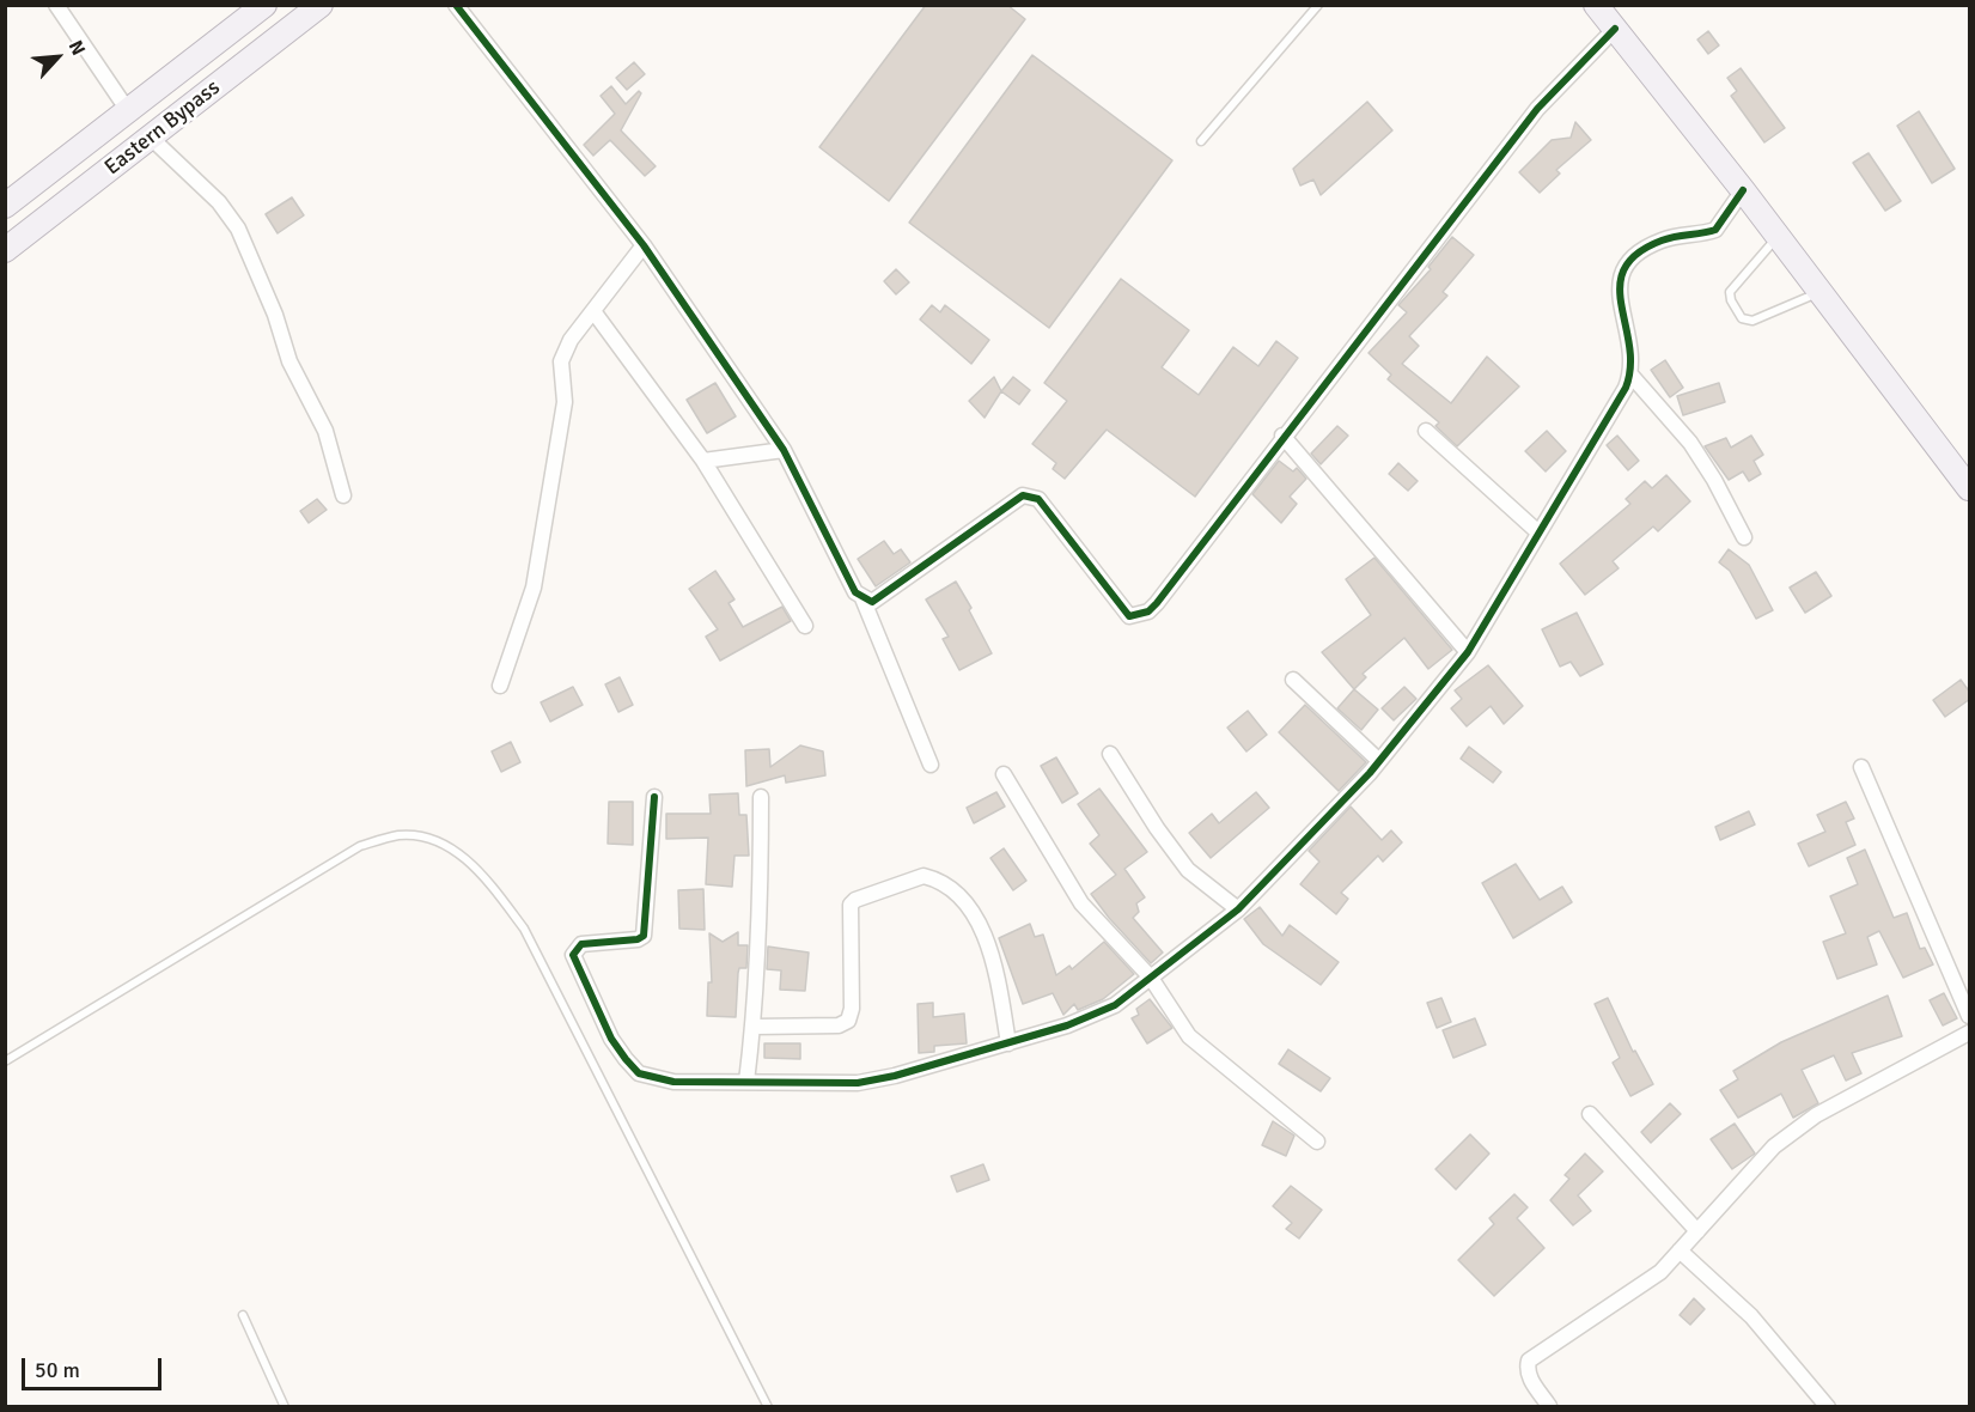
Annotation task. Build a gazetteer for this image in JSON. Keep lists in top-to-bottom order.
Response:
{
  "streets": {
    "main road": ["Eastern Bypass"]
  },
  "scale_bar": "50 m",
  "north": "top right"
}
